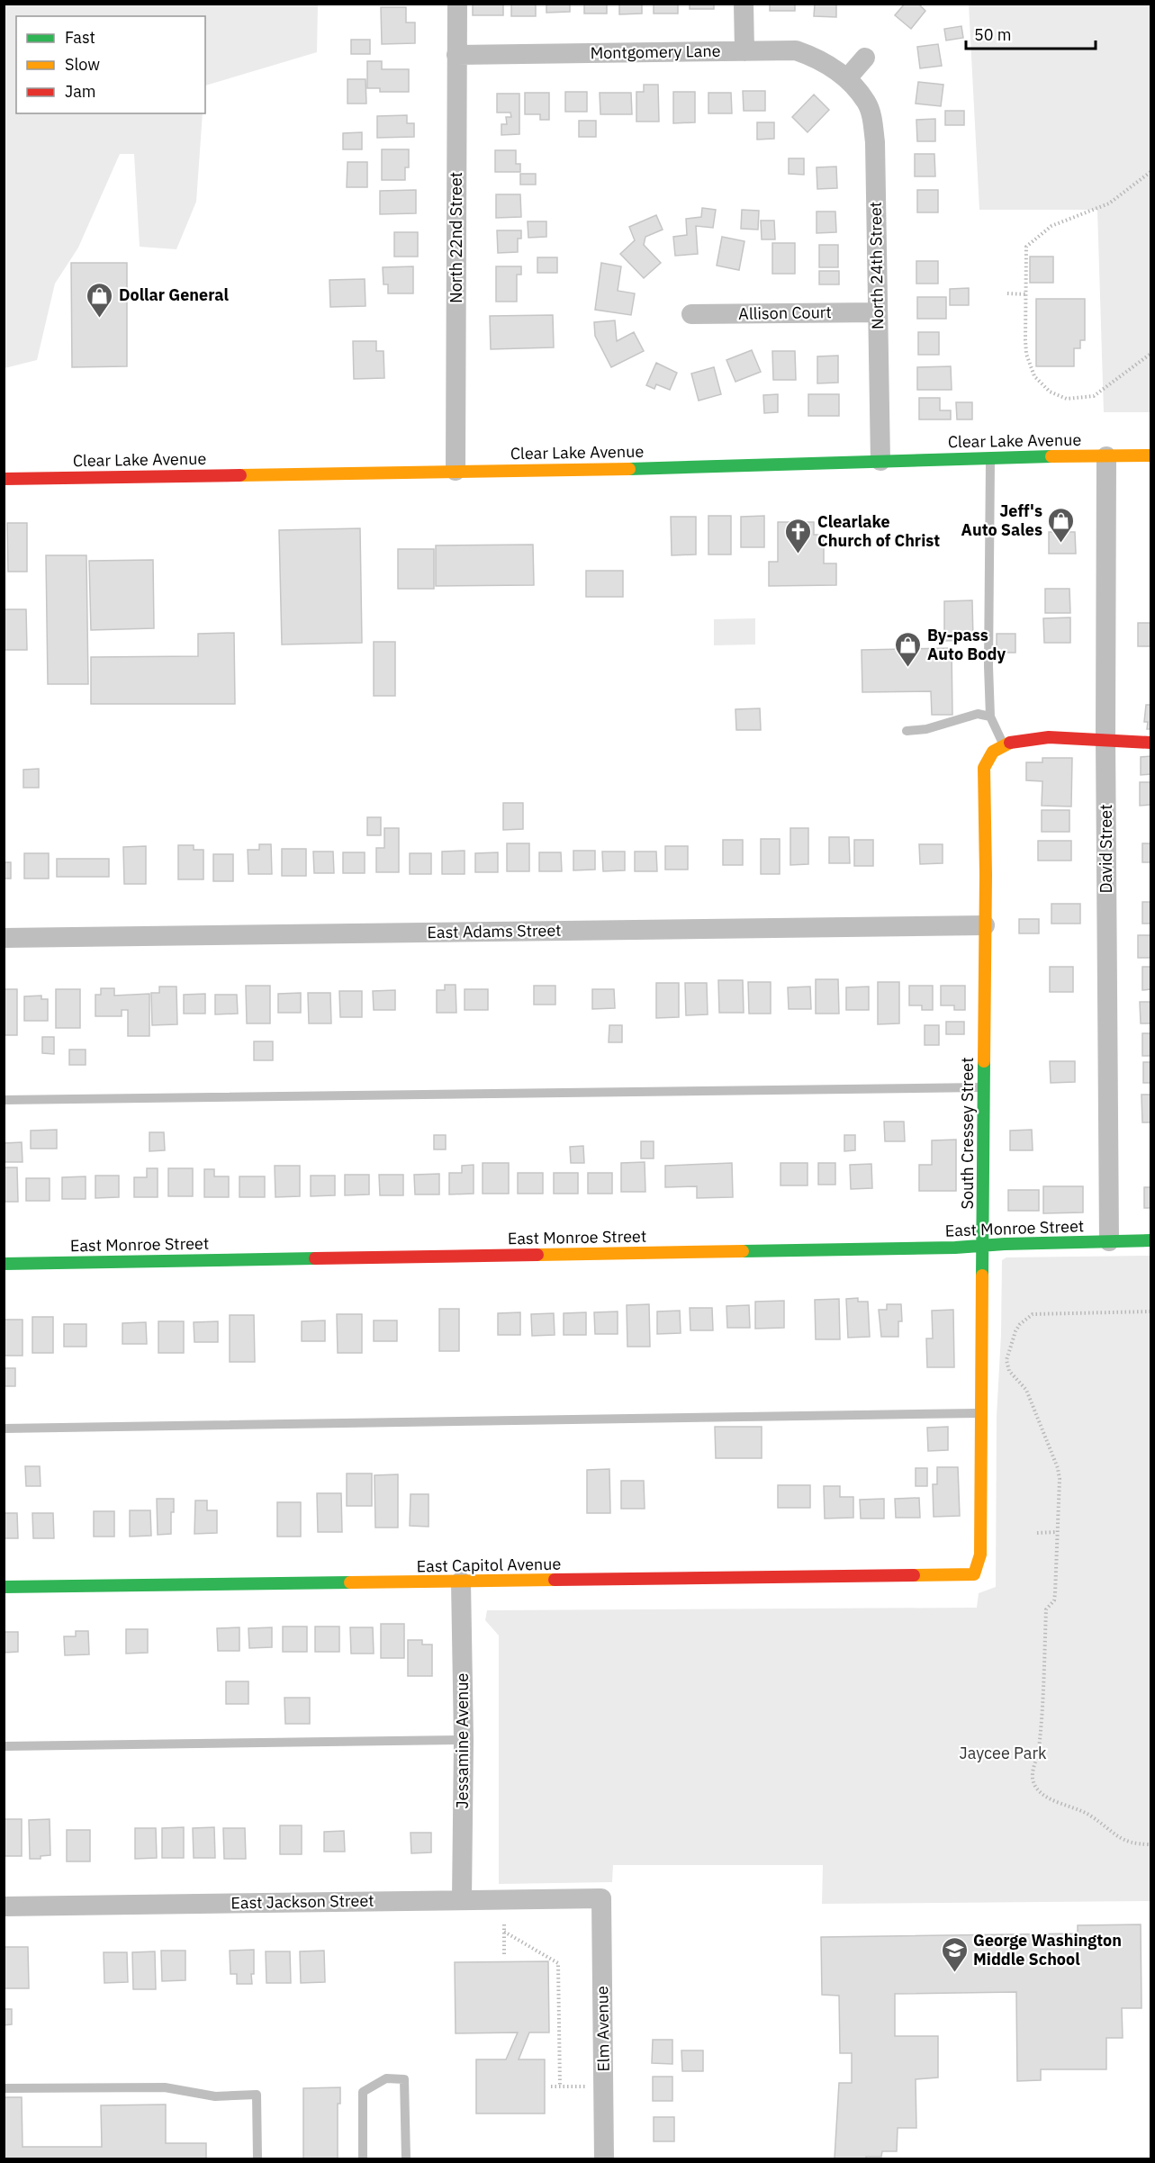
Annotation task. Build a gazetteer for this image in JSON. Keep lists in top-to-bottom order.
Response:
{
  "streets": {
    "street": [
      "Montgomery Lane",
      "North 22nd Street",
      "North 24th Street",
      "Allison Court",
      "Clear Lake Avenue",
      "David Street",
      "East Adams Street",
      "South Cressey Street",
      "East Monroe Street",
      "East Capitol Avenue",
      "Jessamine Avenue",
      "East Jackson Street",
      "Elm Avenue"
    ]
  },
  "crossings": [
    ["Montgomery Lane", "North 22nd Street"],
    ["Montgomery Lane", "North 24th Street"],
    ["North 22nd Street", "Clear Lake Avenue"],
    ["North 24th Street", "Allison Court"],
    ["North 24th Street", "Clear Lake Avenue"],
    ["Clear Lake Avenue", "David Street"],
    ["David Street", "East Monroe Street"],
    ["East Adams Street", "South Cressey Street"],
    ["South Cressey Street", "East Monroe Street"],
    ["South Cressey Street", "East Capitol Avenue"],
    ["East Capitol Avenue", "Jessamine Avenue"],
    ["Jessamine Avenue", "East Jackson Street"],
    ["East Jackson Street", "Elm Avenue"]
  ],
  "parks": ["Jaycee Park"],
  "places": {
    "shop": ["Dollar General", "Jeff's Auto Sales", "By-pass Auto Body"],
    "church": ["Clearlake Church of Christ"],
    "school or university": ["George Washington Middle School"]
  },
  "legend": ["Fast", "Slow", "Jam"],
  "scale_bar": "50 m"
}
